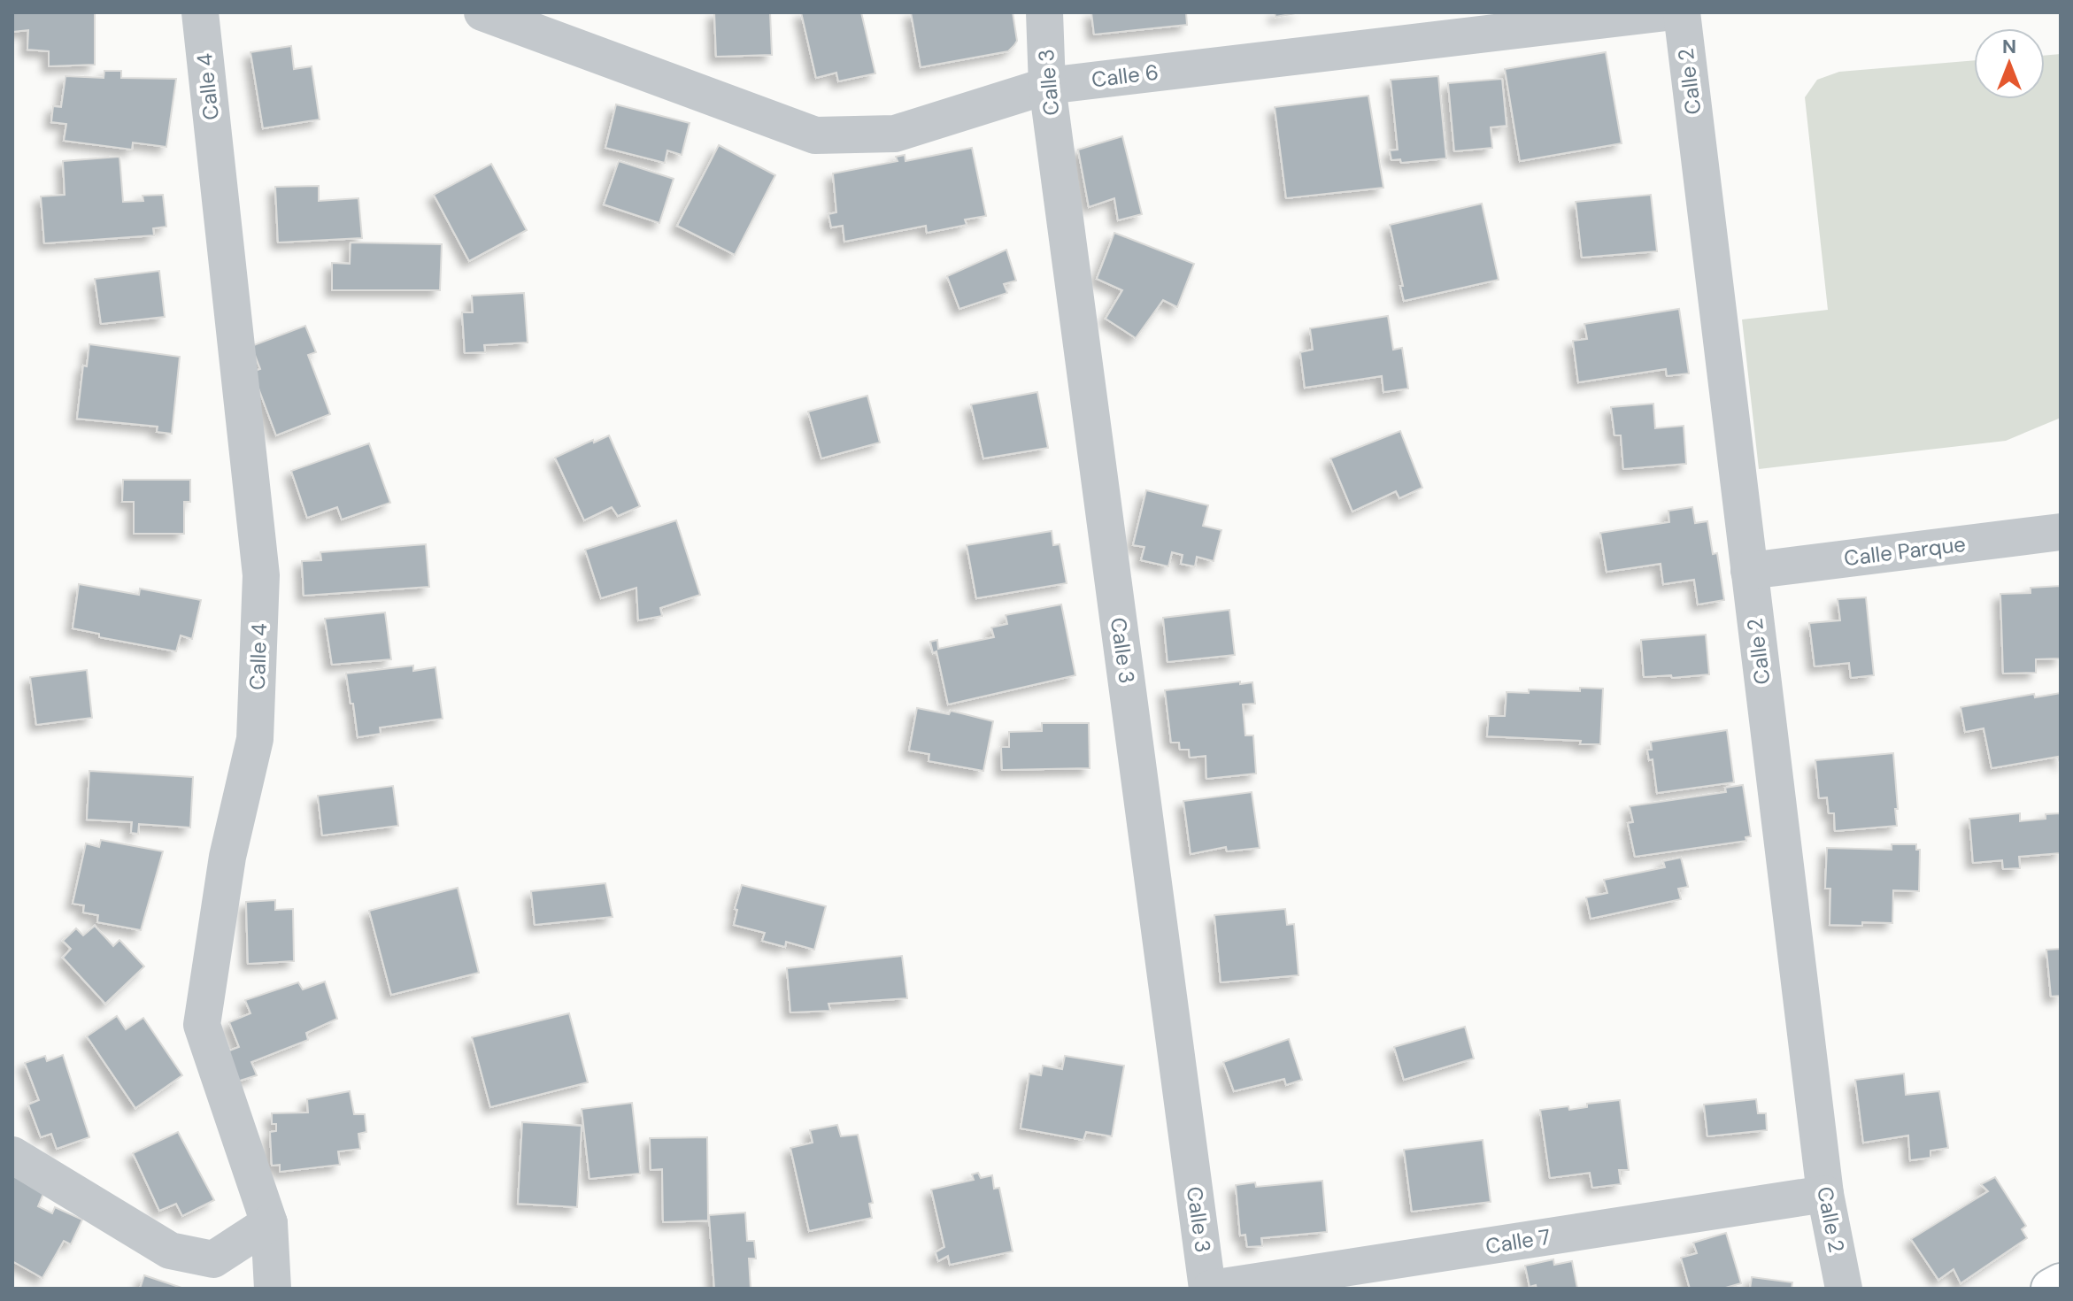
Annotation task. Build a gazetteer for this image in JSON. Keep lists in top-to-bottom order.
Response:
{
  "streets": {
    "street": [
      "Calle 6",
      "Calle 2",
      "Calle 3",
      "Calle 4",
      "Calle Parque",
      "Calle 7"
    ]
  },
  "crossings": [
    ["Calle 6", "Calle 3"],
    ["Calle 2", "Calle Parque"],
    ["Calle 2", "Calle 7"],
    ["Calle 3", "Calle 7"]
  ],
  "north": "top"
}
